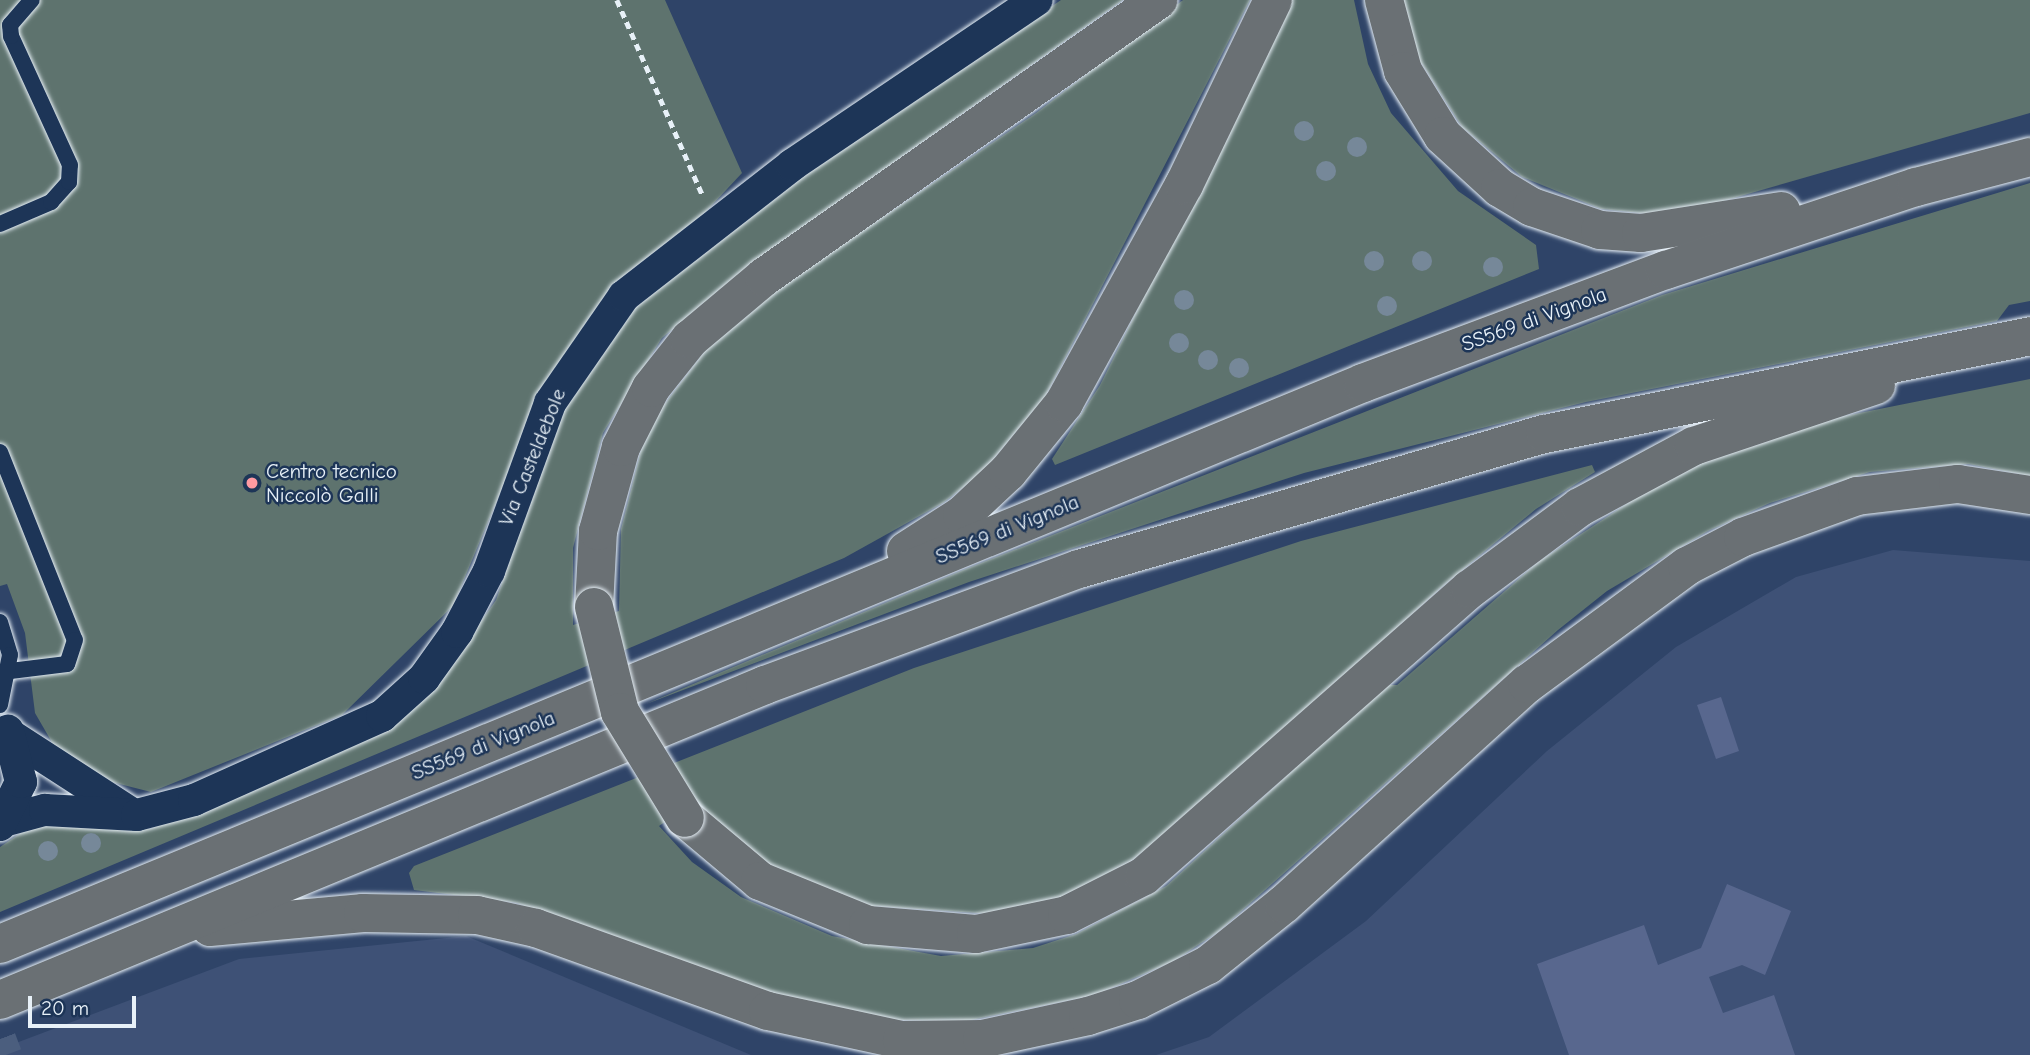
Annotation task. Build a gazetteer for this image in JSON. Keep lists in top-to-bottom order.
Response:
{
  "streets": {
    "highway": ["SS569 di Vignola"],
    "street": ["Via Casteldebole"]
  },
  "places": ["Centro tecnico Niccolò Galli"],
  "scale_bar": "20 m"
}
